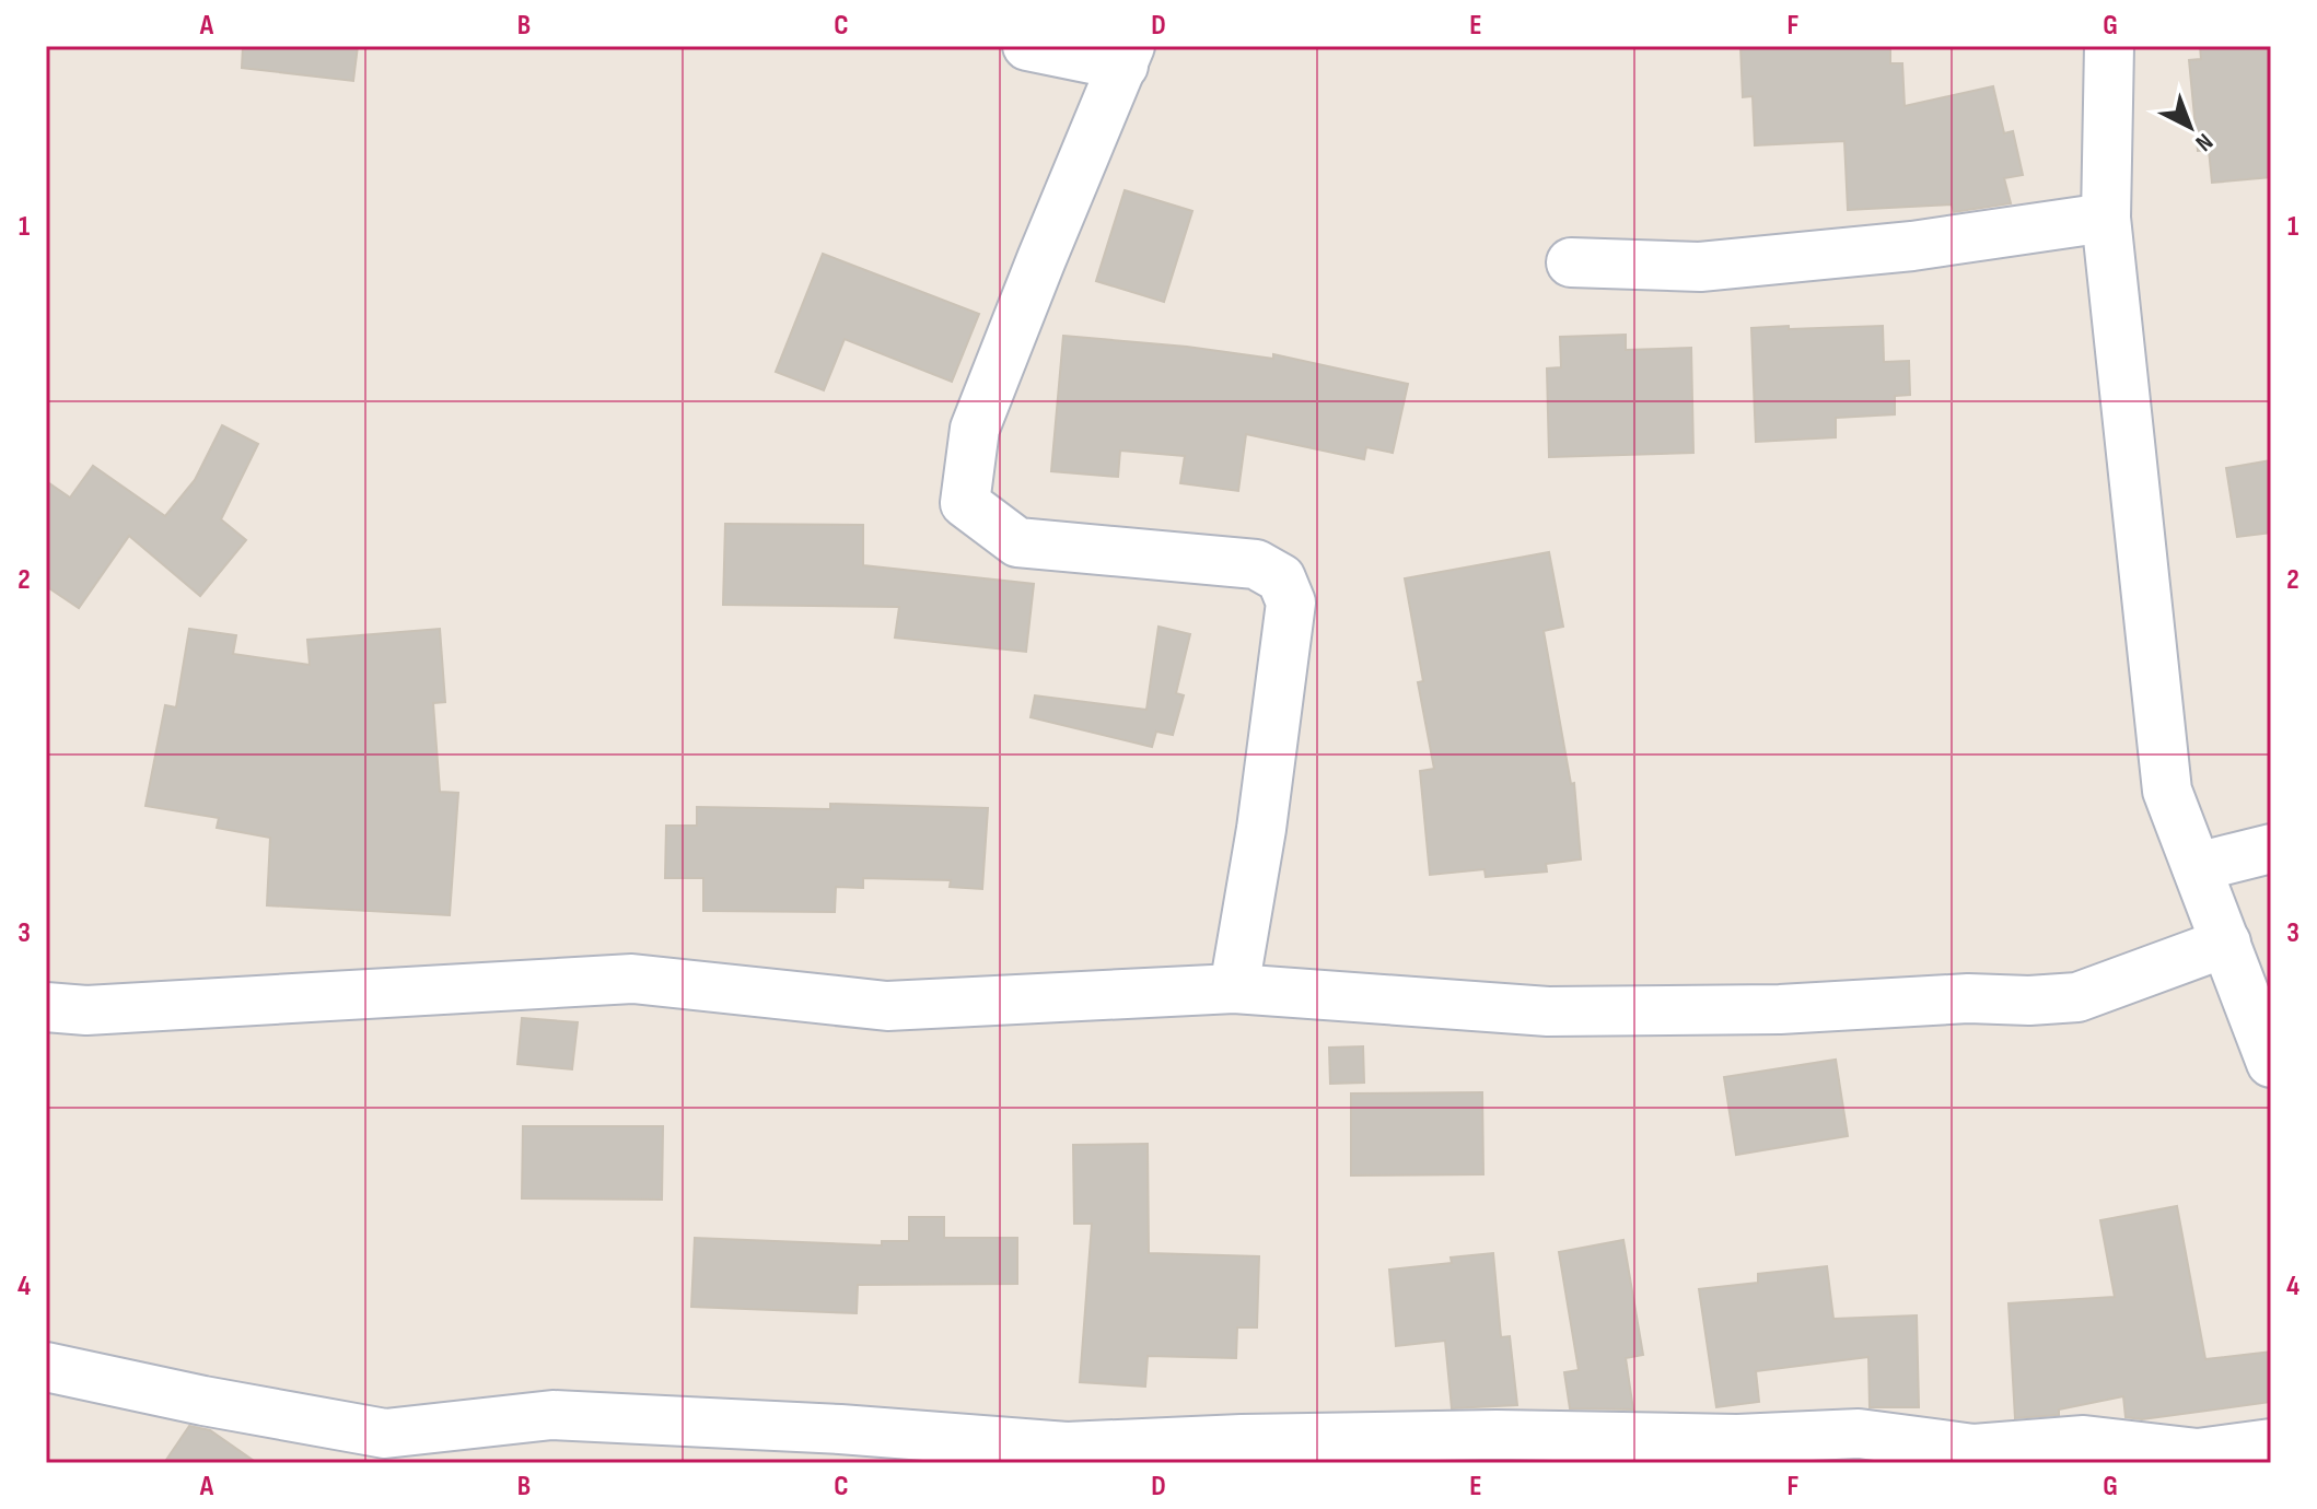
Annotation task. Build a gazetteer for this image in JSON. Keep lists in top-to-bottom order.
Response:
{
  "north": "bottom right",
  "grid": {
    "columns": [
      "A",
      "B",
      "C",
      "D",
      "E",
      "F",
      "G"
    ],
    "rows": [
      "1",
      "2",
      "3",
      "4"
    ]
  }
}
